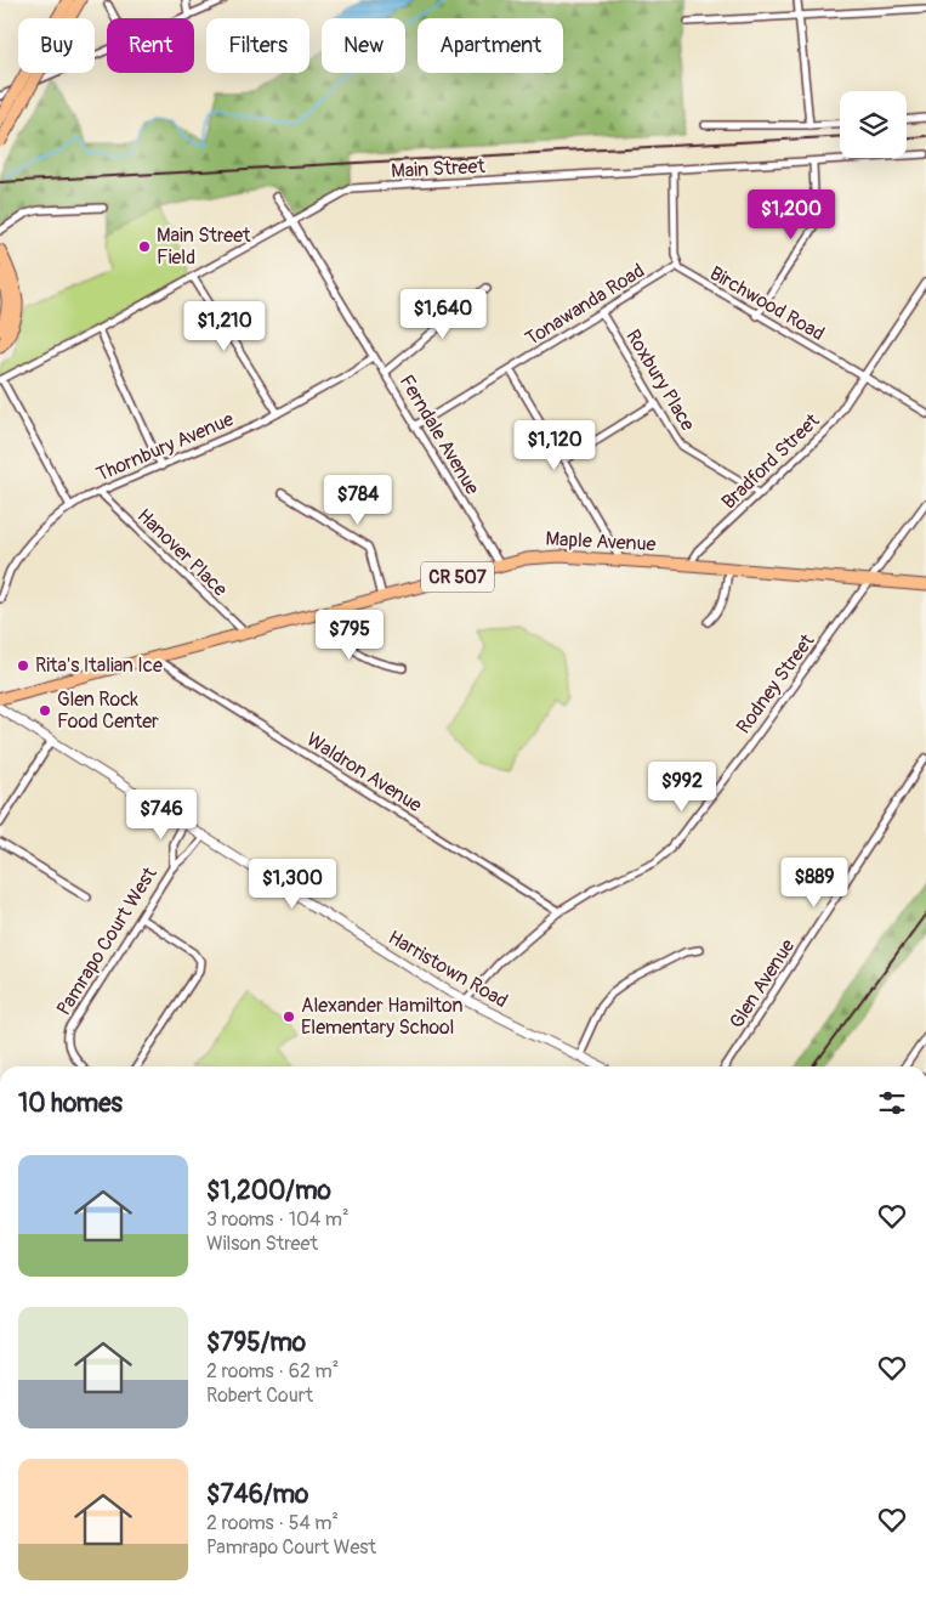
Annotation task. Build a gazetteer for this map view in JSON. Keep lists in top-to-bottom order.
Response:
{
  "streets": {
    "main road": ["Maple Avenue", "CR 507"],
    "street": [
      "Main Street",
      "Birchwood Road",
      "Tonawanda Road",
      "Roxbury Place",
      "Ferndale Avenue",
      "Thornbury Avenue",
      "Bradford Street",
      "Hanover Place",
      "Rodney Street",
      "Waldron Avenue",
      "Pamrapo Court West",
      "Harristown Road",
      "Glen Avenue"
    ]
  },
  "crossings": [
    ["Main Street", "Ferndale Avenue"],
    ["Birchwood Road", "Tonawanda Road"],
    ["Birchwood Road", "Bradford Street"],
    ["Tonawanda Road", "Roxbury Place"],
    ["Tonawanda Road", "Ferndale Avenue"],
    ["Roxbury Place", "Bradford Street"],
    ["Ferndale Avenue", "Thornbury Avenue"],
    ["Ferndale Avenue", "Maple Avenue"],
    ["Thornbury Avenue", "Hanover Place"],
    ["Bradford Street", "Maple Avenue"],
    ["Maple Avenue", "Hanover Place"],
    ["Maple Avenue", "Rodney Street"],
    ["Maple Avenue", "Waldron Avenue"],
    ["Rodney Street", "Waldron Avenue"],
    ["Rodney Street", "Harristown Road"],
    ["Pamrapo Court West", "Harristown Road"]
  ],
  "places": [
    "Main Street Field",
    "Rita's Italian Ice",
    "Glen Rock Food Center",
    "Alexander Hamilton Elementary School"
  ],
  "page": {
    "chip": [
      "Buy",
      "Rent",
      "Filters",
      "New",
      "Apartment"
    ],
    "price": [
      "$1,200",
      "$1,640",
      "$1,210",
      "$1,120",
      "$784",
      "$795",
      "$992",
      "$746",
      "$889",
      "$1,300"
    ],
    "heading": "10 homes",
    "list": [
      {
        "name": "$1,200/mo",
        "note": "3 rooms · 104 m² · Wilson Street"
      },
      {
        "name": "$795/mo",
        "note": "2 rooms · 62 m² · Robert Court"
      },
      {
        "name": "$746/mo",
        "note": "2 rooms · 54 m² · Pamrapo Court West"
      }
    ]
  }
}
